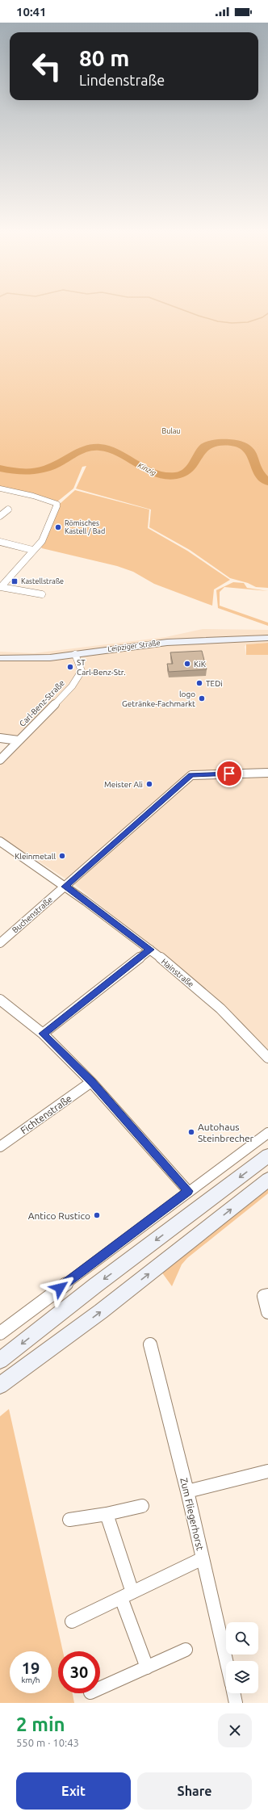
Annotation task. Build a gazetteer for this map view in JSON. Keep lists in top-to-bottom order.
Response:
{
  "streets": {
    "main road": ["Leipziger Straße"],
    "street": [
      "Carl-Benz-Straße",
      "Buchenstraße",
      "Hainstraße",
      "Fichtenstraße",
      "Zum Fliegerhorst"
    ]
  },
  "crossings": [
    ["Leipziger Straße", "Carl-Benz-Straße"],
    ["Buchenstraße", "Hainstraße"]
  ],
  "water": ["Kinzig"],
  "parks": ["Bulau"],
  "places": {
    "other": [
      "Römisches Kastell / Bad",
      "KiK",
      "ST Carl-Benz-Str.",
      "TEDi",
      "logo Getränke-Fachmarkt",
      "Meister Ali",
      "Kleinmetall",
      "Autohaus Steinbrecher",
      "Antico Rustico"
    ],
    "transit": ["Kastellstraße"]
  },
  "page": {
    "status": "10:41",
    "turn": ["80 m", "Lindenstraße"],
    "speed": "19 km/h",
    "limit": "30",
    "heading": ["2 min", "550 m · 10:43"],
    "buttons": ["Exit", "Share"]
  }
}
